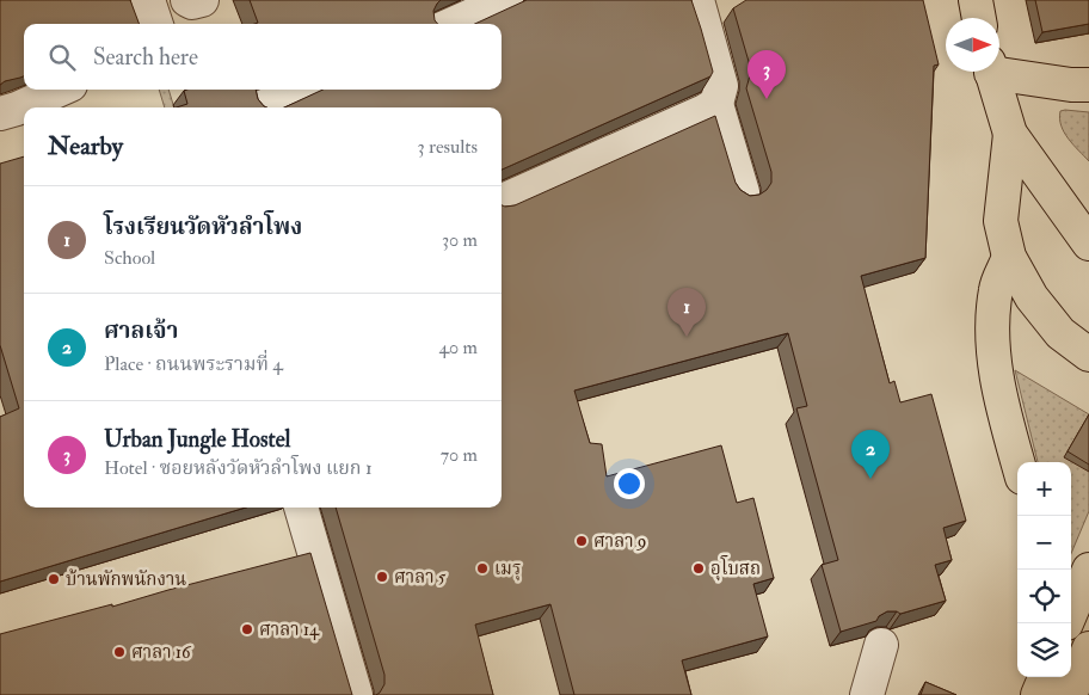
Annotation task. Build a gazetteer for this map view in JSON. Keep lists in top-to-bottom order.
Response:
{
  "places": [
    "ศาลา 9",
    "เมรุ",
    "อุโบสถ",
    "ศาลา 5",
    "บ้านพักพนักงาน",
    "ศาลา 14",
    "ศาลา 16"
  ],
  "north": "right",
  "page": {
    "search": "Search here",
    "pins": ["3", "1", "2"],
    "heading": ["Nearby", "3 results"],
    "list": [
      {
        "mark": "1",
        "name": "โรงเรียนวัดหัวลำโพง",
        "note": "School",
        "value": "30 m"
      },
      {
        "mark": "2",
        "name": "ศาลเจ้า",
        "note": "Place · ถนนพระรามที่ 4",
        "value": "40 m"
      },
      {
        "mark": "3",
        "name": "Urban Jungle Hostel",
        "note": "Hotel · ซอยหลังวัดหัวลำโพง แยก 1",
        "value": "70 m"
      }
    ],
    "map_buttons": ["+", "−"]
  }
}
